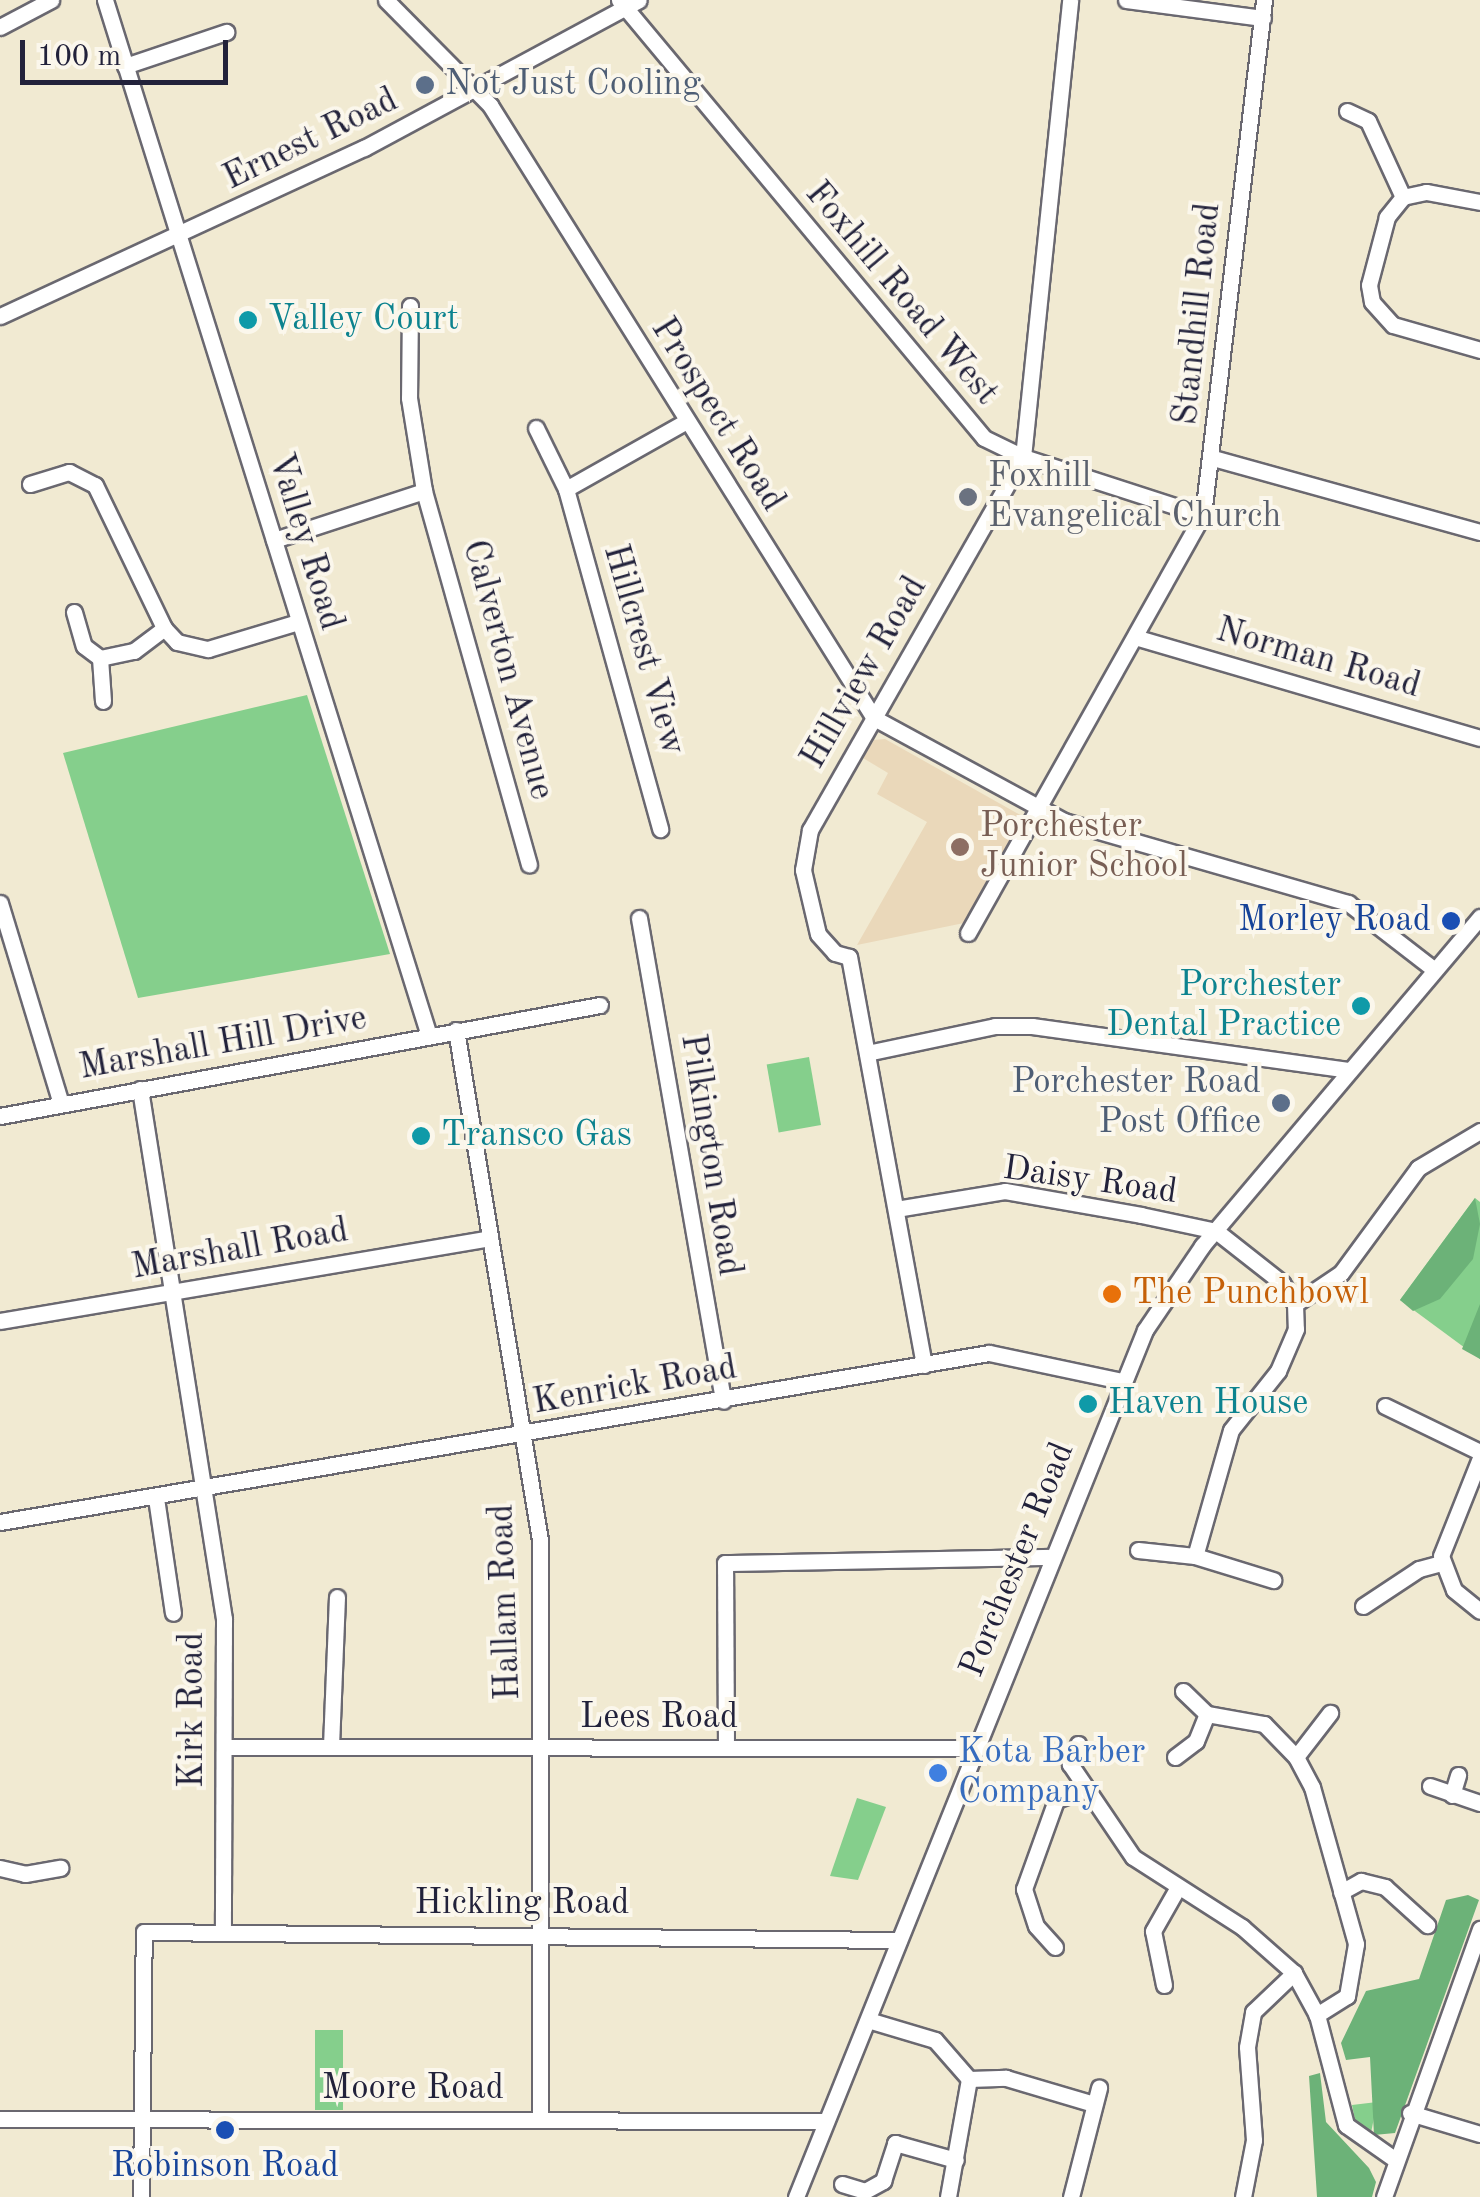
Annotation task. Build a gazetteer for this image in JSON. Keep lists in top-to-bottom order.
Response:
{
  "streets": {
    "street": [
      "Ernest Road",
      "Foxhill Road West",
      "Standhill Road",
      "Prospect Road",
      "Valley Road",
      "Hillcrest View",
      "Norman Road",
      "Calverton Avenue",
      "Hillview Road",
      "Marshall Hill Drive",
      "Pilkington Road",
      "Daisy Road",
      "Marshall Road",
      "Kenrick Road",
      "Porchester Road",
      "Hallam Road",
      "Kirk Road",
      "Lees Road",
      "Hickling Road",
      "Moore Road"
    ]
  },
  "crossings": [
    ["Ernest Road", "Foxhill Road West"],
    ["Ernest Road", "Prospect Road"],
    ["Ernest Road", "Valley Road"],
    ["Foxhill Road West", "Standhill Road"],
    ["Foxhill Road West", "Hillview Road"],
    ["Standhill Road", "Prospect Road"],
    ["Standhill Road", "Norman Road"],
    ["Prospect Road", "Hillview Road"],
    ["Valley Road", "Marshall Hill Drive"],
    ["Hillview Road", "Daisy Road"],
    ["Hillview Road", "Kenrick Road"],
    ["Marshall Hill Drive", "Hallam Road"],
    ["Marshall Hill Drive", "Kirk Road"],
    ["Pilkington Road", "Kenrick Road"],
    ["Daisy Road", "Porchester Road"],
    ["Marshall Road", "Hallam Road"],
    ["Marshall Road", "Kirk Road"],
    ["Kenrick Road", "Porchester Road"],
    ["Kenrick Road", "Hallam Road"],
    ["Kenrick Road", "Kirk Road"],
    ["Porchester Road", "Lees Road"],
    ["Porchester Road", "Hickling Road"],
    ["Porchester Road", "Moore Road"],
    ["Hallam Road", "Lees Road"],
    ["Hallam Road", "Hickling Road"],
    ["Hallam Road", "Moore Road"],
    ["Kirk Road", "Lees Road"],
    ["Kirk Road", "Hickling Road"],
    ["Hickling Road", "Moore Road"]
  ],
  "places": [
    "Not Just Cooling",
    "Valley Court",
    "Foxhill Evangelical Church",
    "Porchester Junior School",
    "Morley Road",
    "Porchester Dental Practice",
    "Porchester Road Post Office",
    "Transco Gas",
    "The Punchbowl",
    "Haven House",
    "Kota Barber Company",
    "Robinson Road"
  ],
  "scale_bar": "100 m"
}
